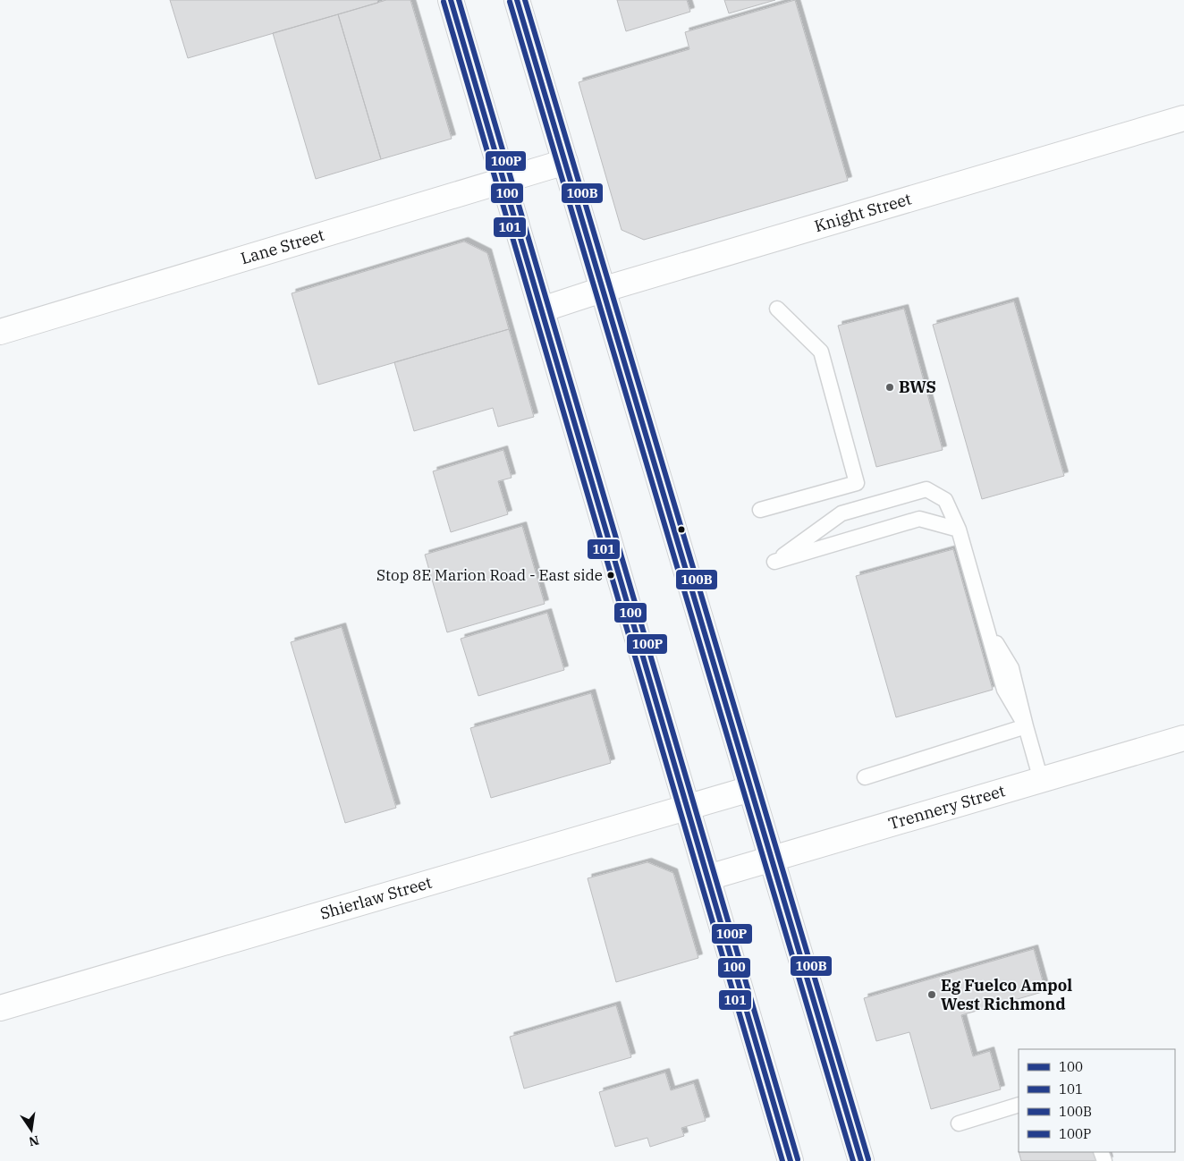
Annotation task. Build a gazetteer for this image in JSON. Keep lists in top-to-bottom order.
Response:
{
  "streets": {
    "street": [
      "Knight Street",
      "Lane Street",
      "Trennery Street",
      "Shierlaw Street"
    ]
  },
  "places": ["BWS", "Stop 8E Marion Road - East side", "Eg Fuelco Ampol West Richmond"],
  "lines": [
    "transit line 100",
    "transit line 100B",
    "transit line 100P",
    "transit line 101"
  ],
  "legend": [
    "100",
    "101",
    "100B",
    "100P"
  ],
  "north": "bottom"
}
